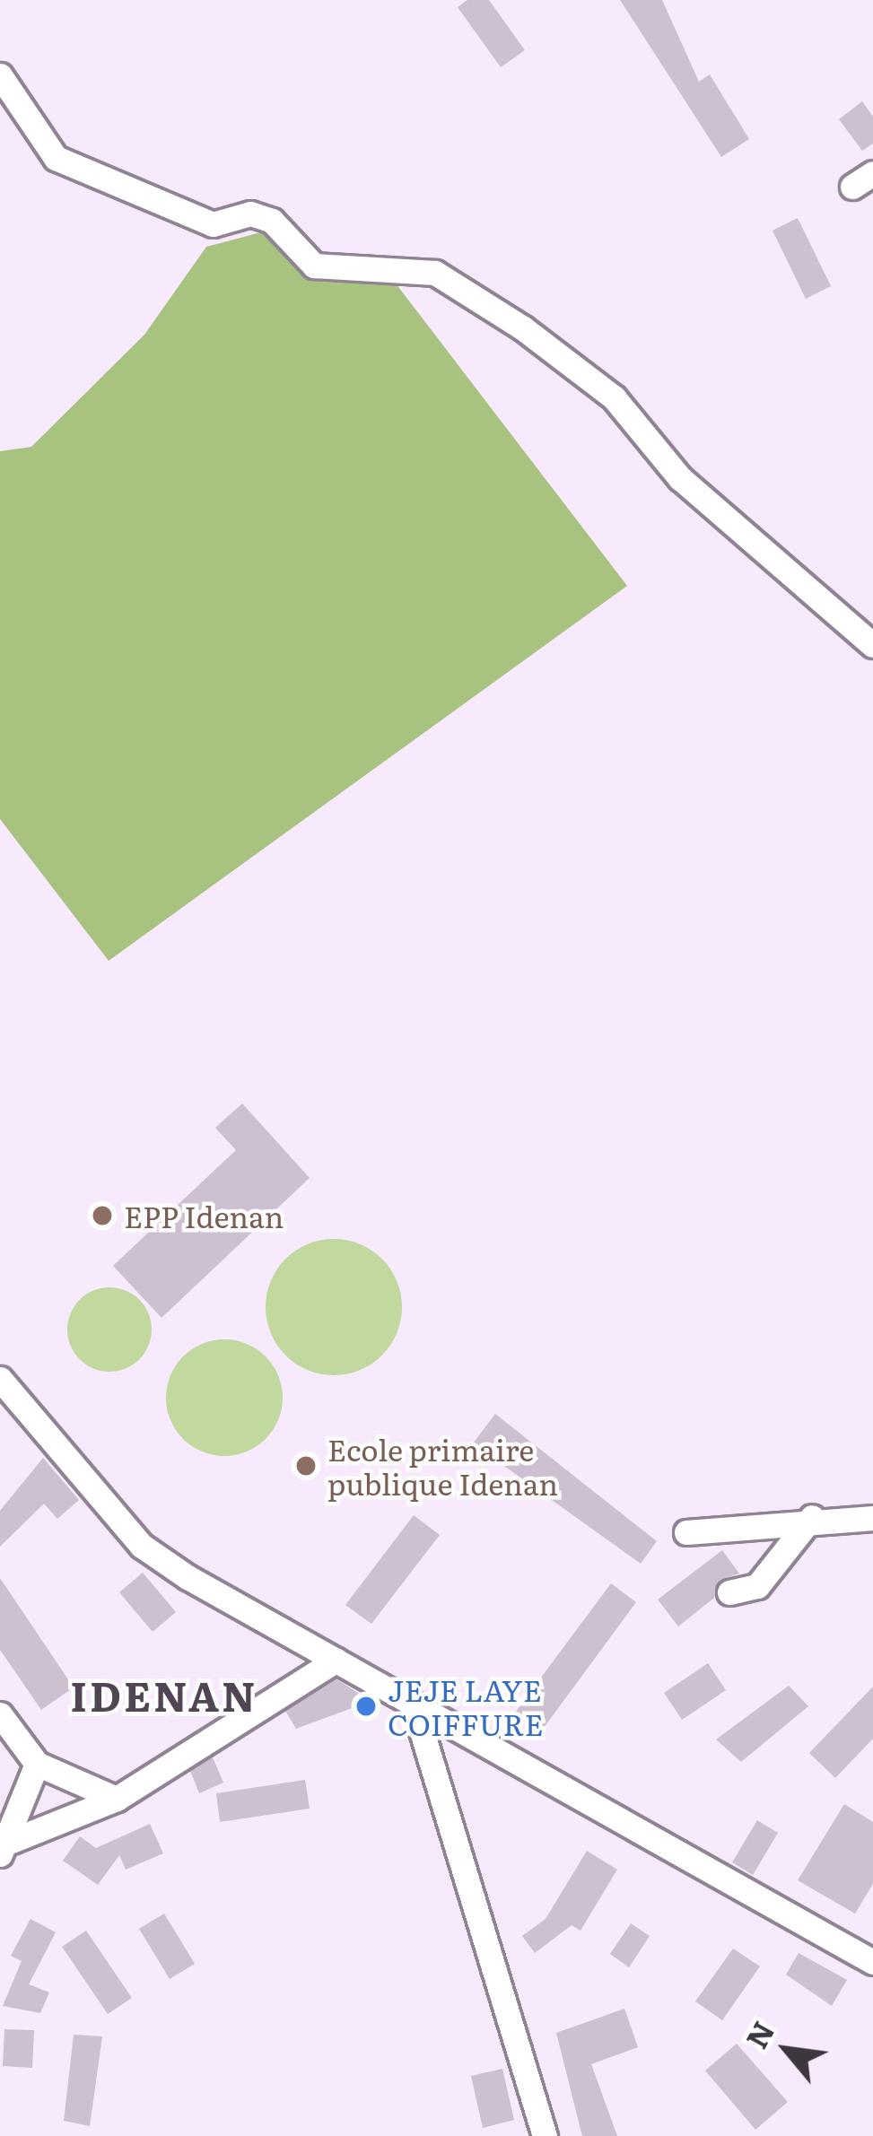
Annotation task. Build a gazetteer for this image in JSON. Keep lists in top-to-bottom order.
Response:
{
  "districts": ["IDENAN"],
  "places": ["EPP Idenan", "Ecole primaire publique Idenan", "JEJE LAYE COIFFURE"],
  "north": "top left"
}
